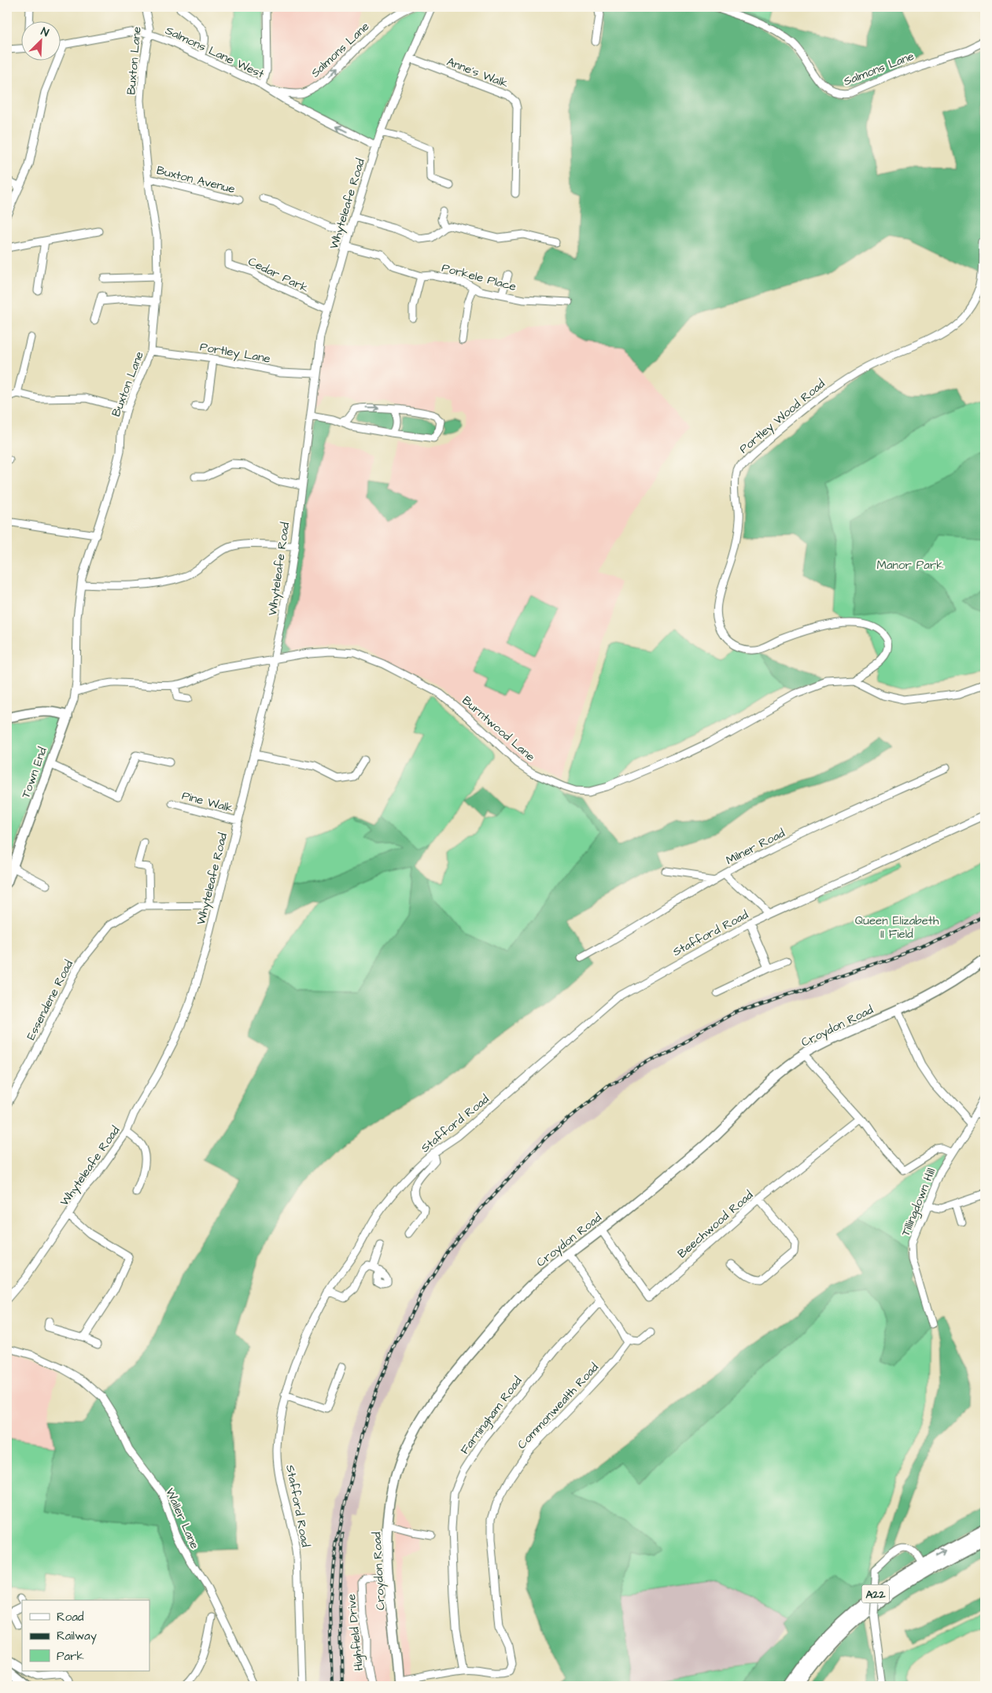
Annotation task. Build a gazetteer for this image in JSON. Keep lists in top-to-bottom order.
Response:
{
  "streets": {
    "highway": ["A22"],
    "main road": ["Town End", "Croydon Road"],
    "street": [
      "Salmons Lane",
      "Salmons Lane West",
      "Buxton Lane",
      "Anne's Walk",
      "Buxton Avenue",
      "Whyteleafe Road",
      "Cedar Park",
      "Porkele Place",
      "Portley Lane",
      "Portley Wood Road",
      "Burntwood Lane",
      "Pine Walk",
      "Milner Road",
      "Stafford Road",
      "Essendene Road",
      "Tillingdown Hill",
      "Beechwood Road",
      "Commonwealth Road",
      "Farningham Road",
      "Waller Lane",
      "Highfield Drive"
    ]
  },
  "crossings": [
    ["Salmons Lane", "Salmons Lane West"],
    ["Salmons Lane West", "Buxton Lane"],
    ["Salmons Lane West", "Whyteleafe Road"],
    ["Buxton Lane", "Buxton Avenue"],
    ["Buxton Lane", "Portley Lane"],
    ["Buxton Lane", "Burntwood Lane"],
    ["Buxton Lane", "Town End"],
    ["Anne's Walk", "Whyteleafe Road"],
    ["Whyteleafe Road", "Cedar Park"],
    ["Whyteleafe Road", "Porkele Place"],
    ["Whyteleafe Road", "Portley Lane"],
    ["Whyteleafe Road", "Burntwood Lane"],
    ["Whyteleafe Road", "Pine Walk"],
    ["Whyteleafe Road", "Essendene Road"],
    ["Portley Wood Road", "Burntwood Lane"],
    ["Croydon Road", "Beechwood Road"],
    ["Croydon Road", "Highfield Drive"],
    ["Commonwealth Road", "Farningham Road"]
  ],
  "parks": ["Manor Park", "Queen Elizabeth II Field"],
  "legend": ["Road", "Railway", "Park"],
  "north": "top right"
}
